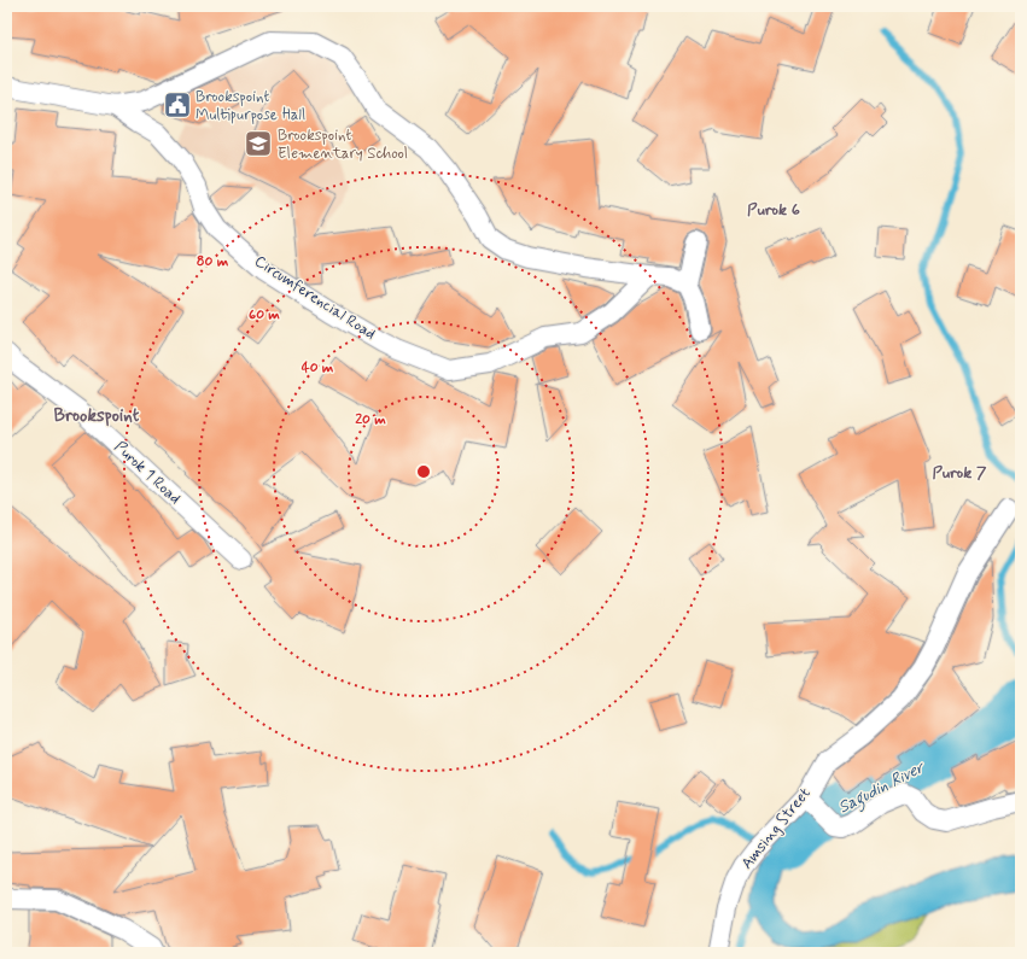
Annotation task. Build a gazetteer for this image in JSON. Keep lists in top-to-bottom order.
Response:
{
  "streets": {
    "street": ["Circumferencial Road", "Purok 1 Road", "Amsing Street"]
  },
  "districts": ["Purok 6", "Brookspoint", "Purok 7"],
  "water": ["Sagudin River"],
  "places": {
    "public building": ["Brookspoint Multipurpose Hall"],
    "school or university": ["Brookspoint Elementary School"]
  },
  "rings": [
    "80 m",
    "60 m",
    "40 m",
    "20 m"
  ]
}
